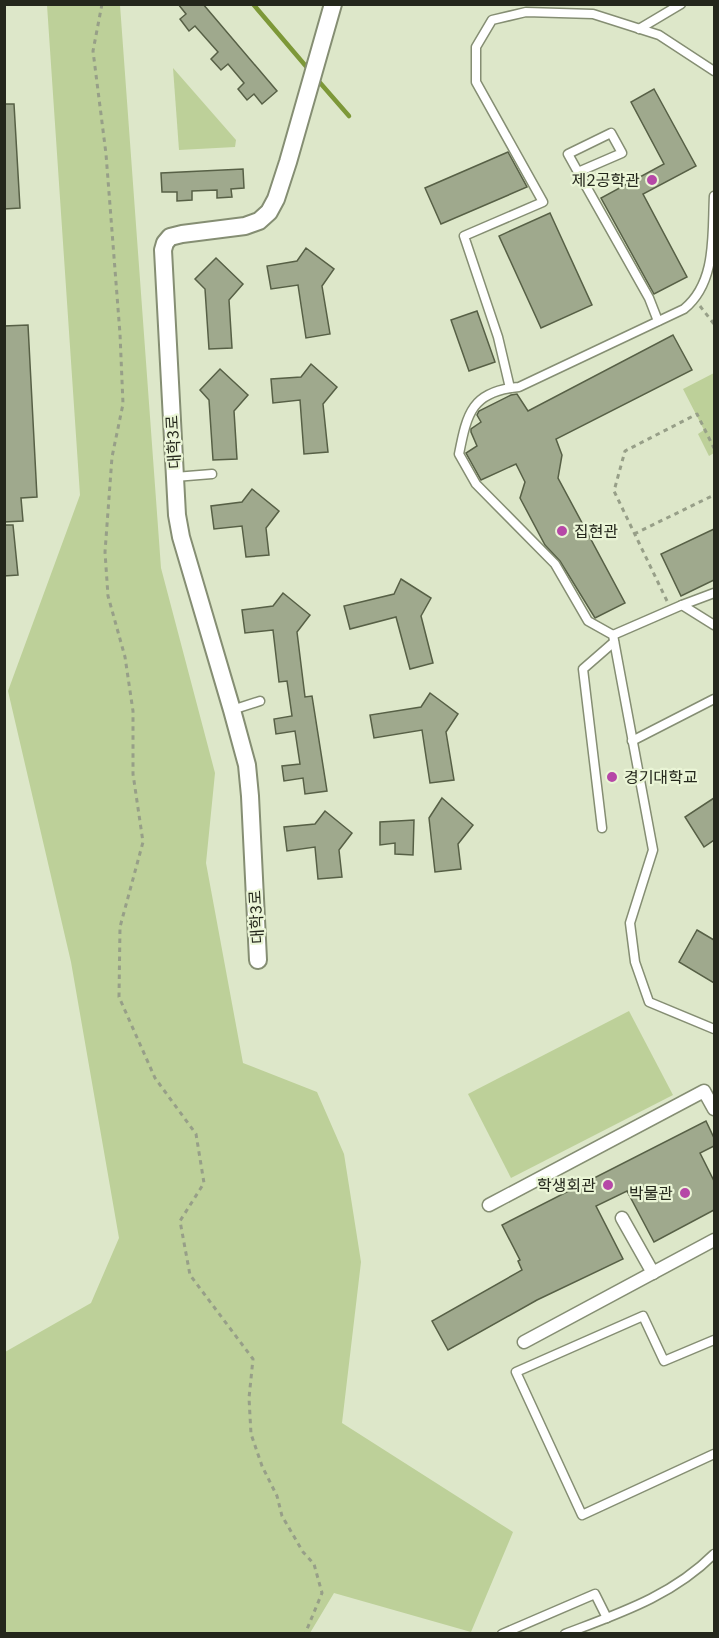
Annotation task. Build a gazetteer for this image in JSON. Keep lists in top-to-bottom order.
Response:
{
  "streets": {
    "street": ["대학3로"]
  },
  "places": [
    "제2공학관",
    "집현관",
    "경기대학교",
    "학생회관",
    "박물관"
  ]
}
